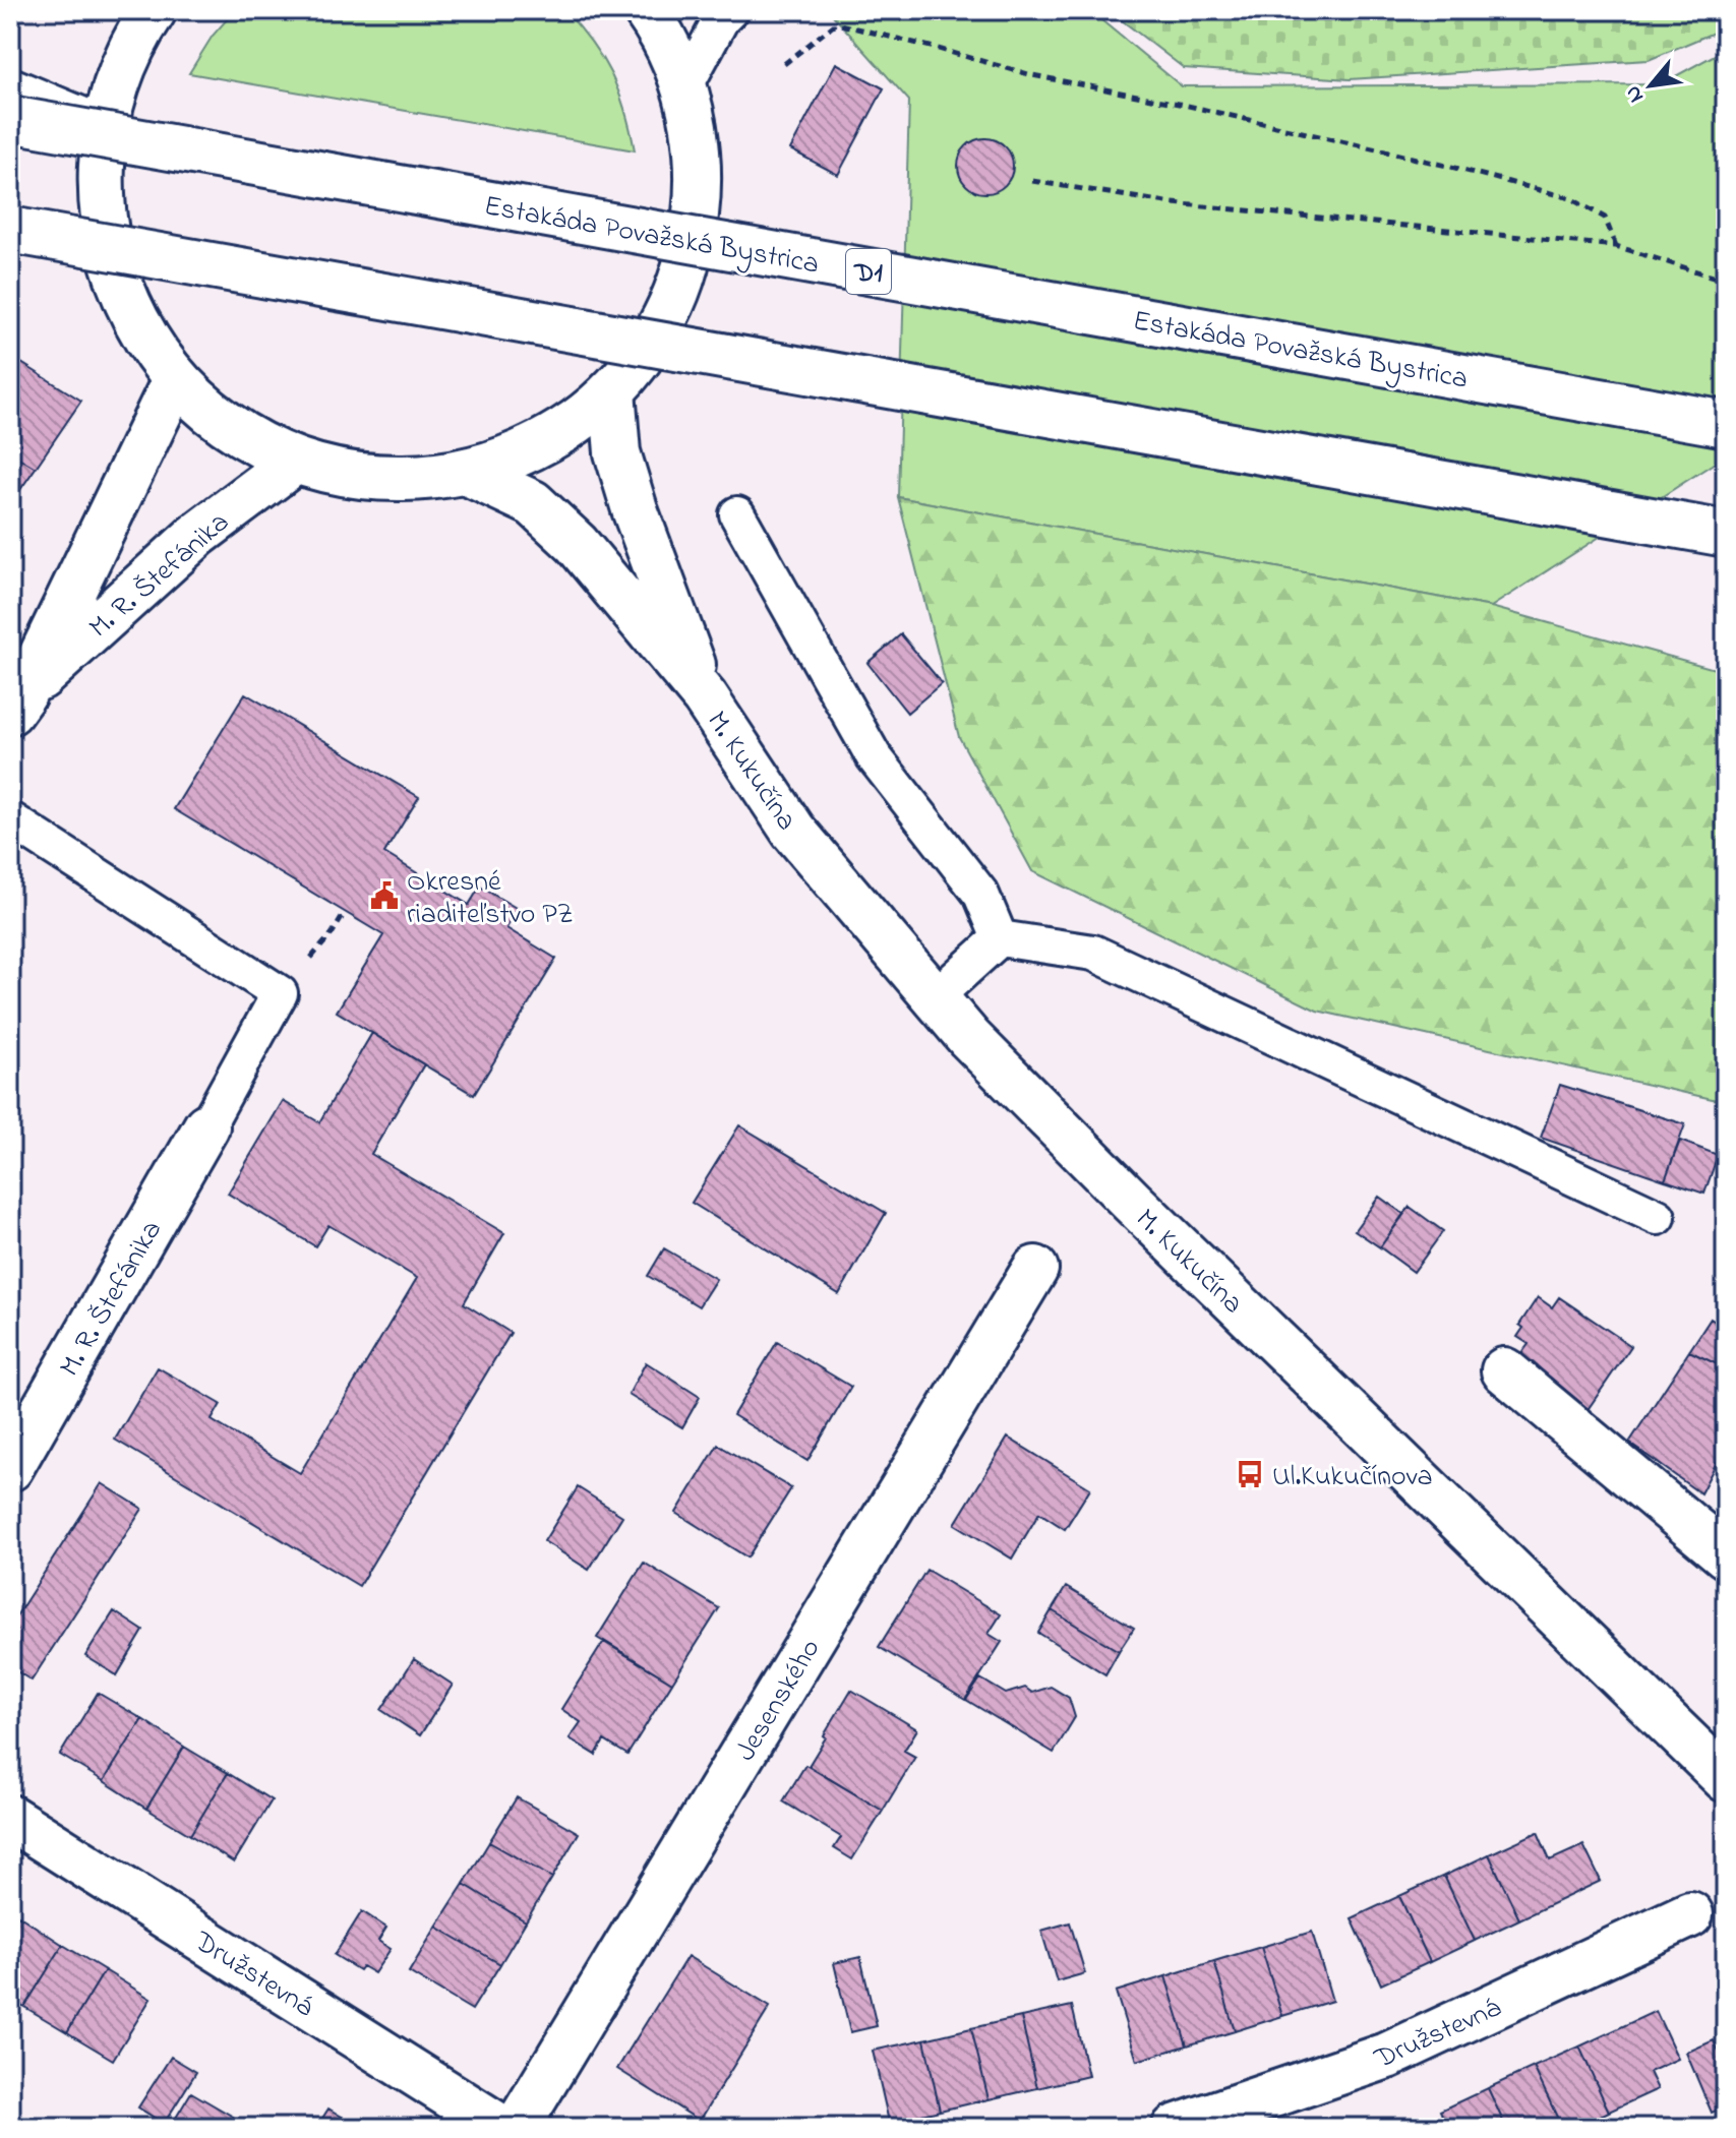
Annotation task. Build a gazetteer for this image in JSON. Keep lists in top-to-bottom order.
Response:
{
  "streets": {
    "main road": [
      "Estakáda Považská Bystrica",
      "D1",
      "M. R. Štefánika",
      "M. Kukučína",
      "Jesenského",
      "Družstevná"
    ]
  },
  "places": {
    "public building": ["Okresné riaditeľstvo PZ"],
    "bus stop": ["Ul.Kukučínova"]
  },
  "north": "bottom left"
}
